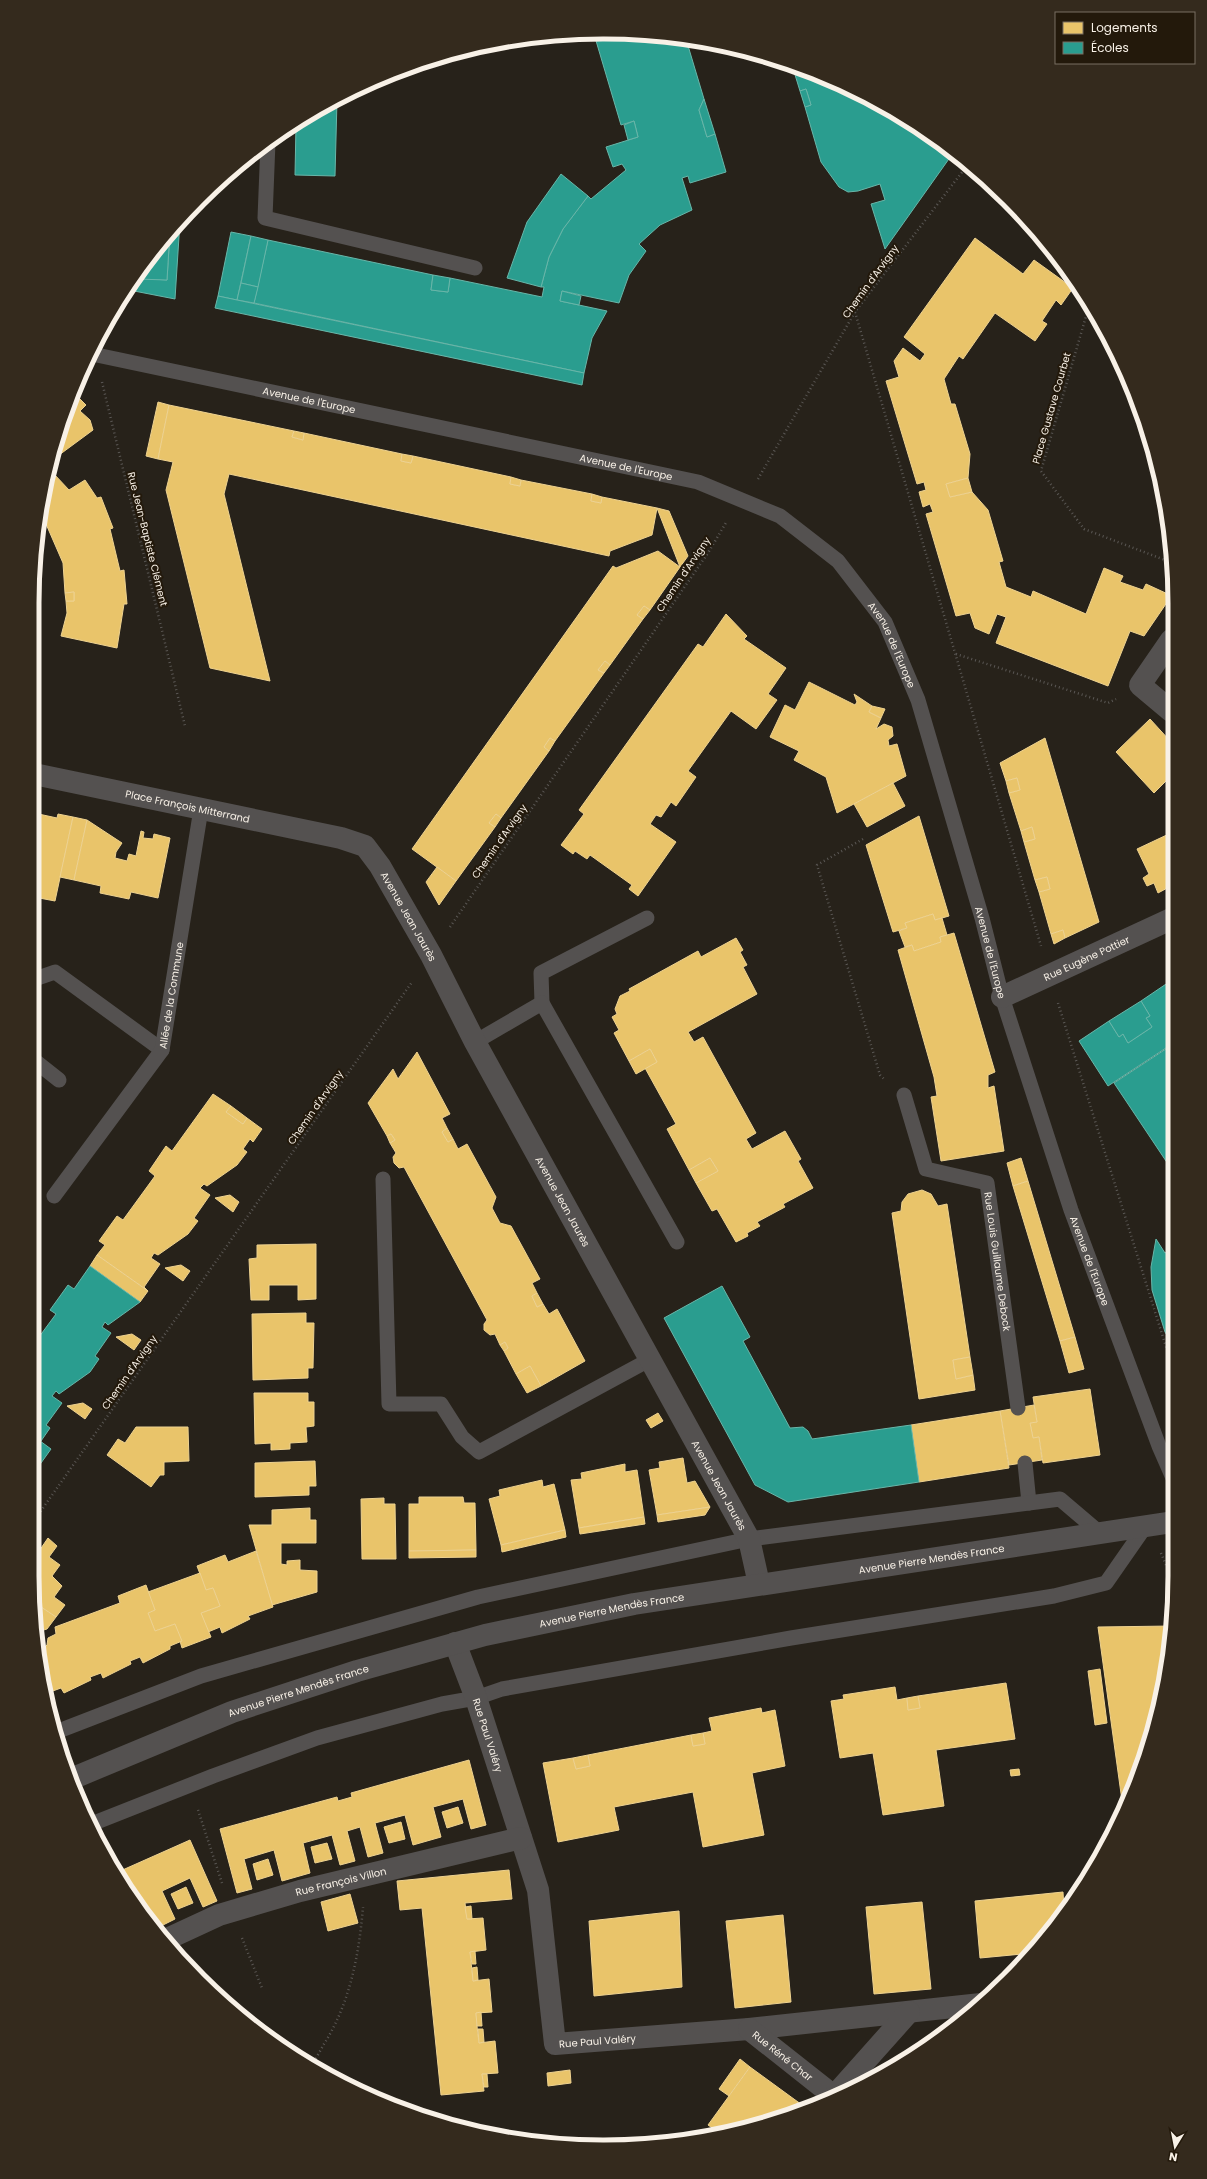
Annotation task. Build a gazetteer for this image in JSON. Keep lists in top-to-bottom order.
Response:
{
  "streets": {
    "street": [
      "Place François Mitterrand",
      "Avenue Jean Jaurès",
      "Rue Eugène Pottier",
      "Avenue Pierre Mendès France",
      "Rue Paul Valéry",
      "Rue François Villon",
      "Rue Réné Char"
    ],
    "lane": ["Avenue de l'Europe", "Allée de la Commune", "Rue Louis Guillaume Debock"],
    "path": ["Chemin d'Arvigny", "Place Gustave Courbet", "Rue Jean-Baptiste Clément"]
  },
  "crossings": [
    ["Chemin d'Arvigny", "Avenue de l'Europe"],
    ["Chemin d'Arvigny", "Avenue Jean Jaurès"],
    ["Avenue de l'Europe", "Rue Jean-Baptiste Clément"],
    ["Avenue de l'Europe", "Rue Eugène Pottier"],
    ["Place François Mitterrand", "Avenue Jean Jaurès"],
    ["Place François Mitterrand", "Allée de la Commune"],
    ["Avenue Jean Jaurès", "Avenue Pierre Mendès France"],
    ["Avenue Pierre Mendès France", "Rue Paul Valéry"],
    ["Rue Paul Valéry", "Rue François Villon"],
    ["Rue Paul Valéry", "Rue Réné Char"]
  ],
  "legend": ["Logements", "Écoles"],
  "north": "bottom"
}
